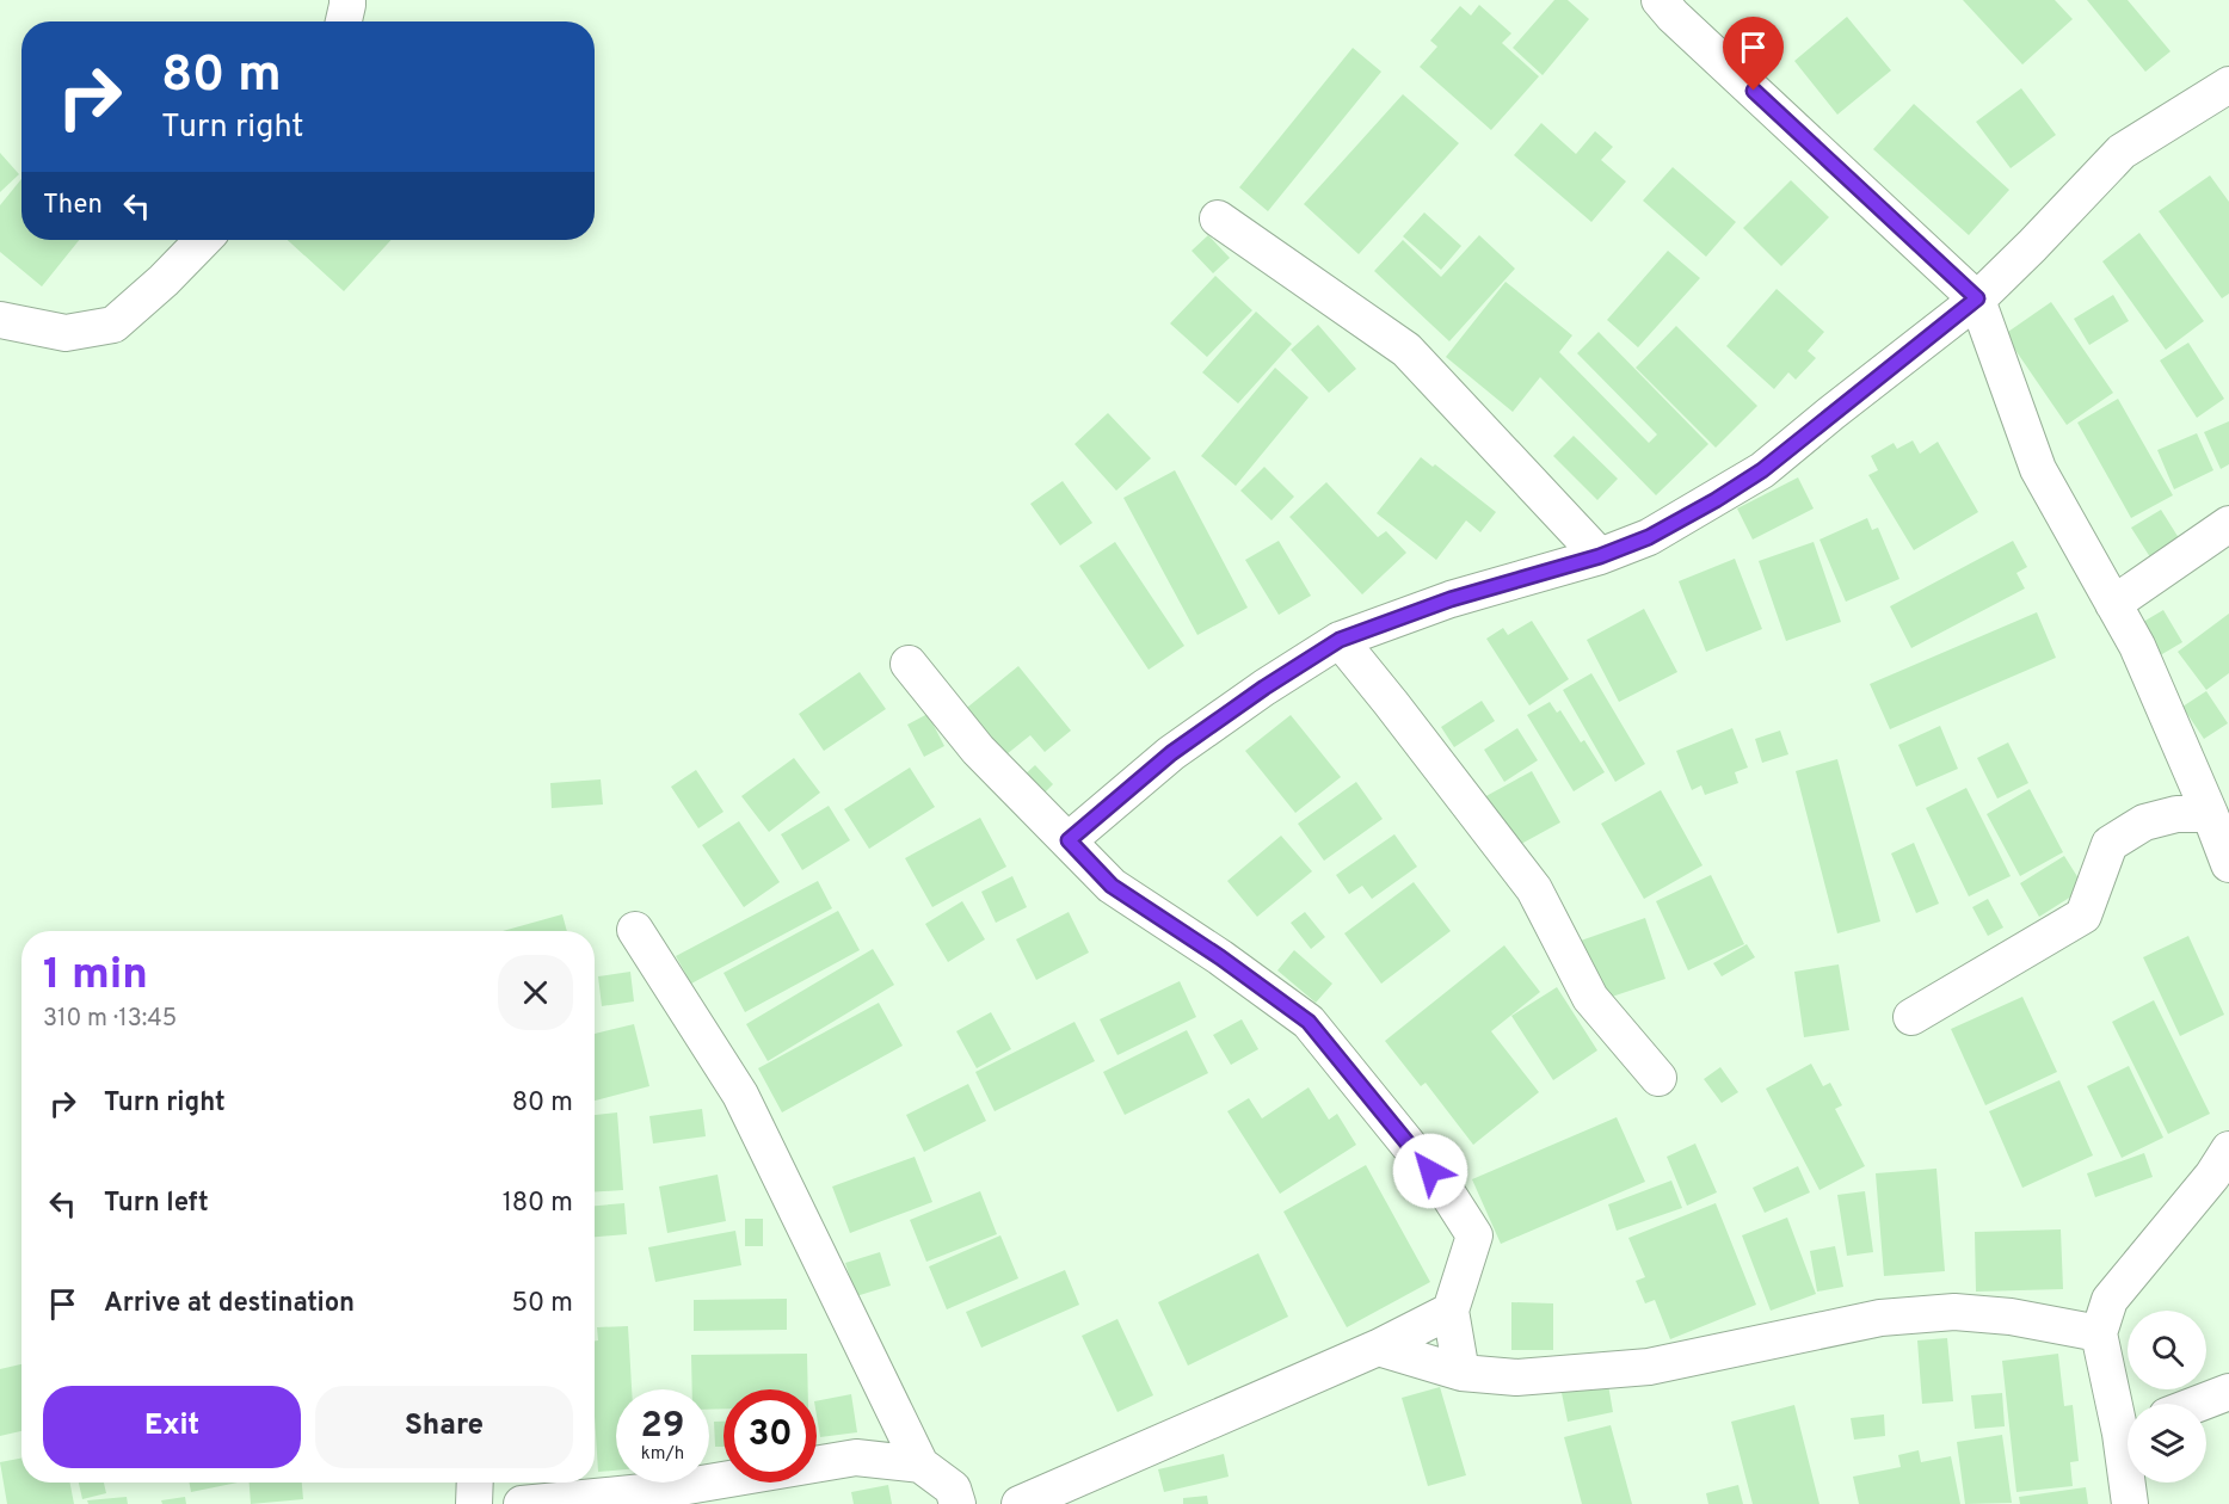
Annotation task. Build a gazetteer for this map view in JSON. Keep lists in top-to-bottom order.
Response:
{
  "page": {
    "turn": ["80 m", "Turn right"],
    "then": "Then",
    "heading": ["1 min", "310 m · 13:45"],
    "list": [
      {
        "name": "Turn right",
        "value": "80 m"
      },
      {
        "name": "Turn left",
        "value": "180 m"
      },
      {
        "name": "Arrive at destination",
        "value": "50 m"
      }
    ],
    "buttons": ["Exit", "Share"],
    "speed": "29 km/h",
    "limit": "30"
  }
}
